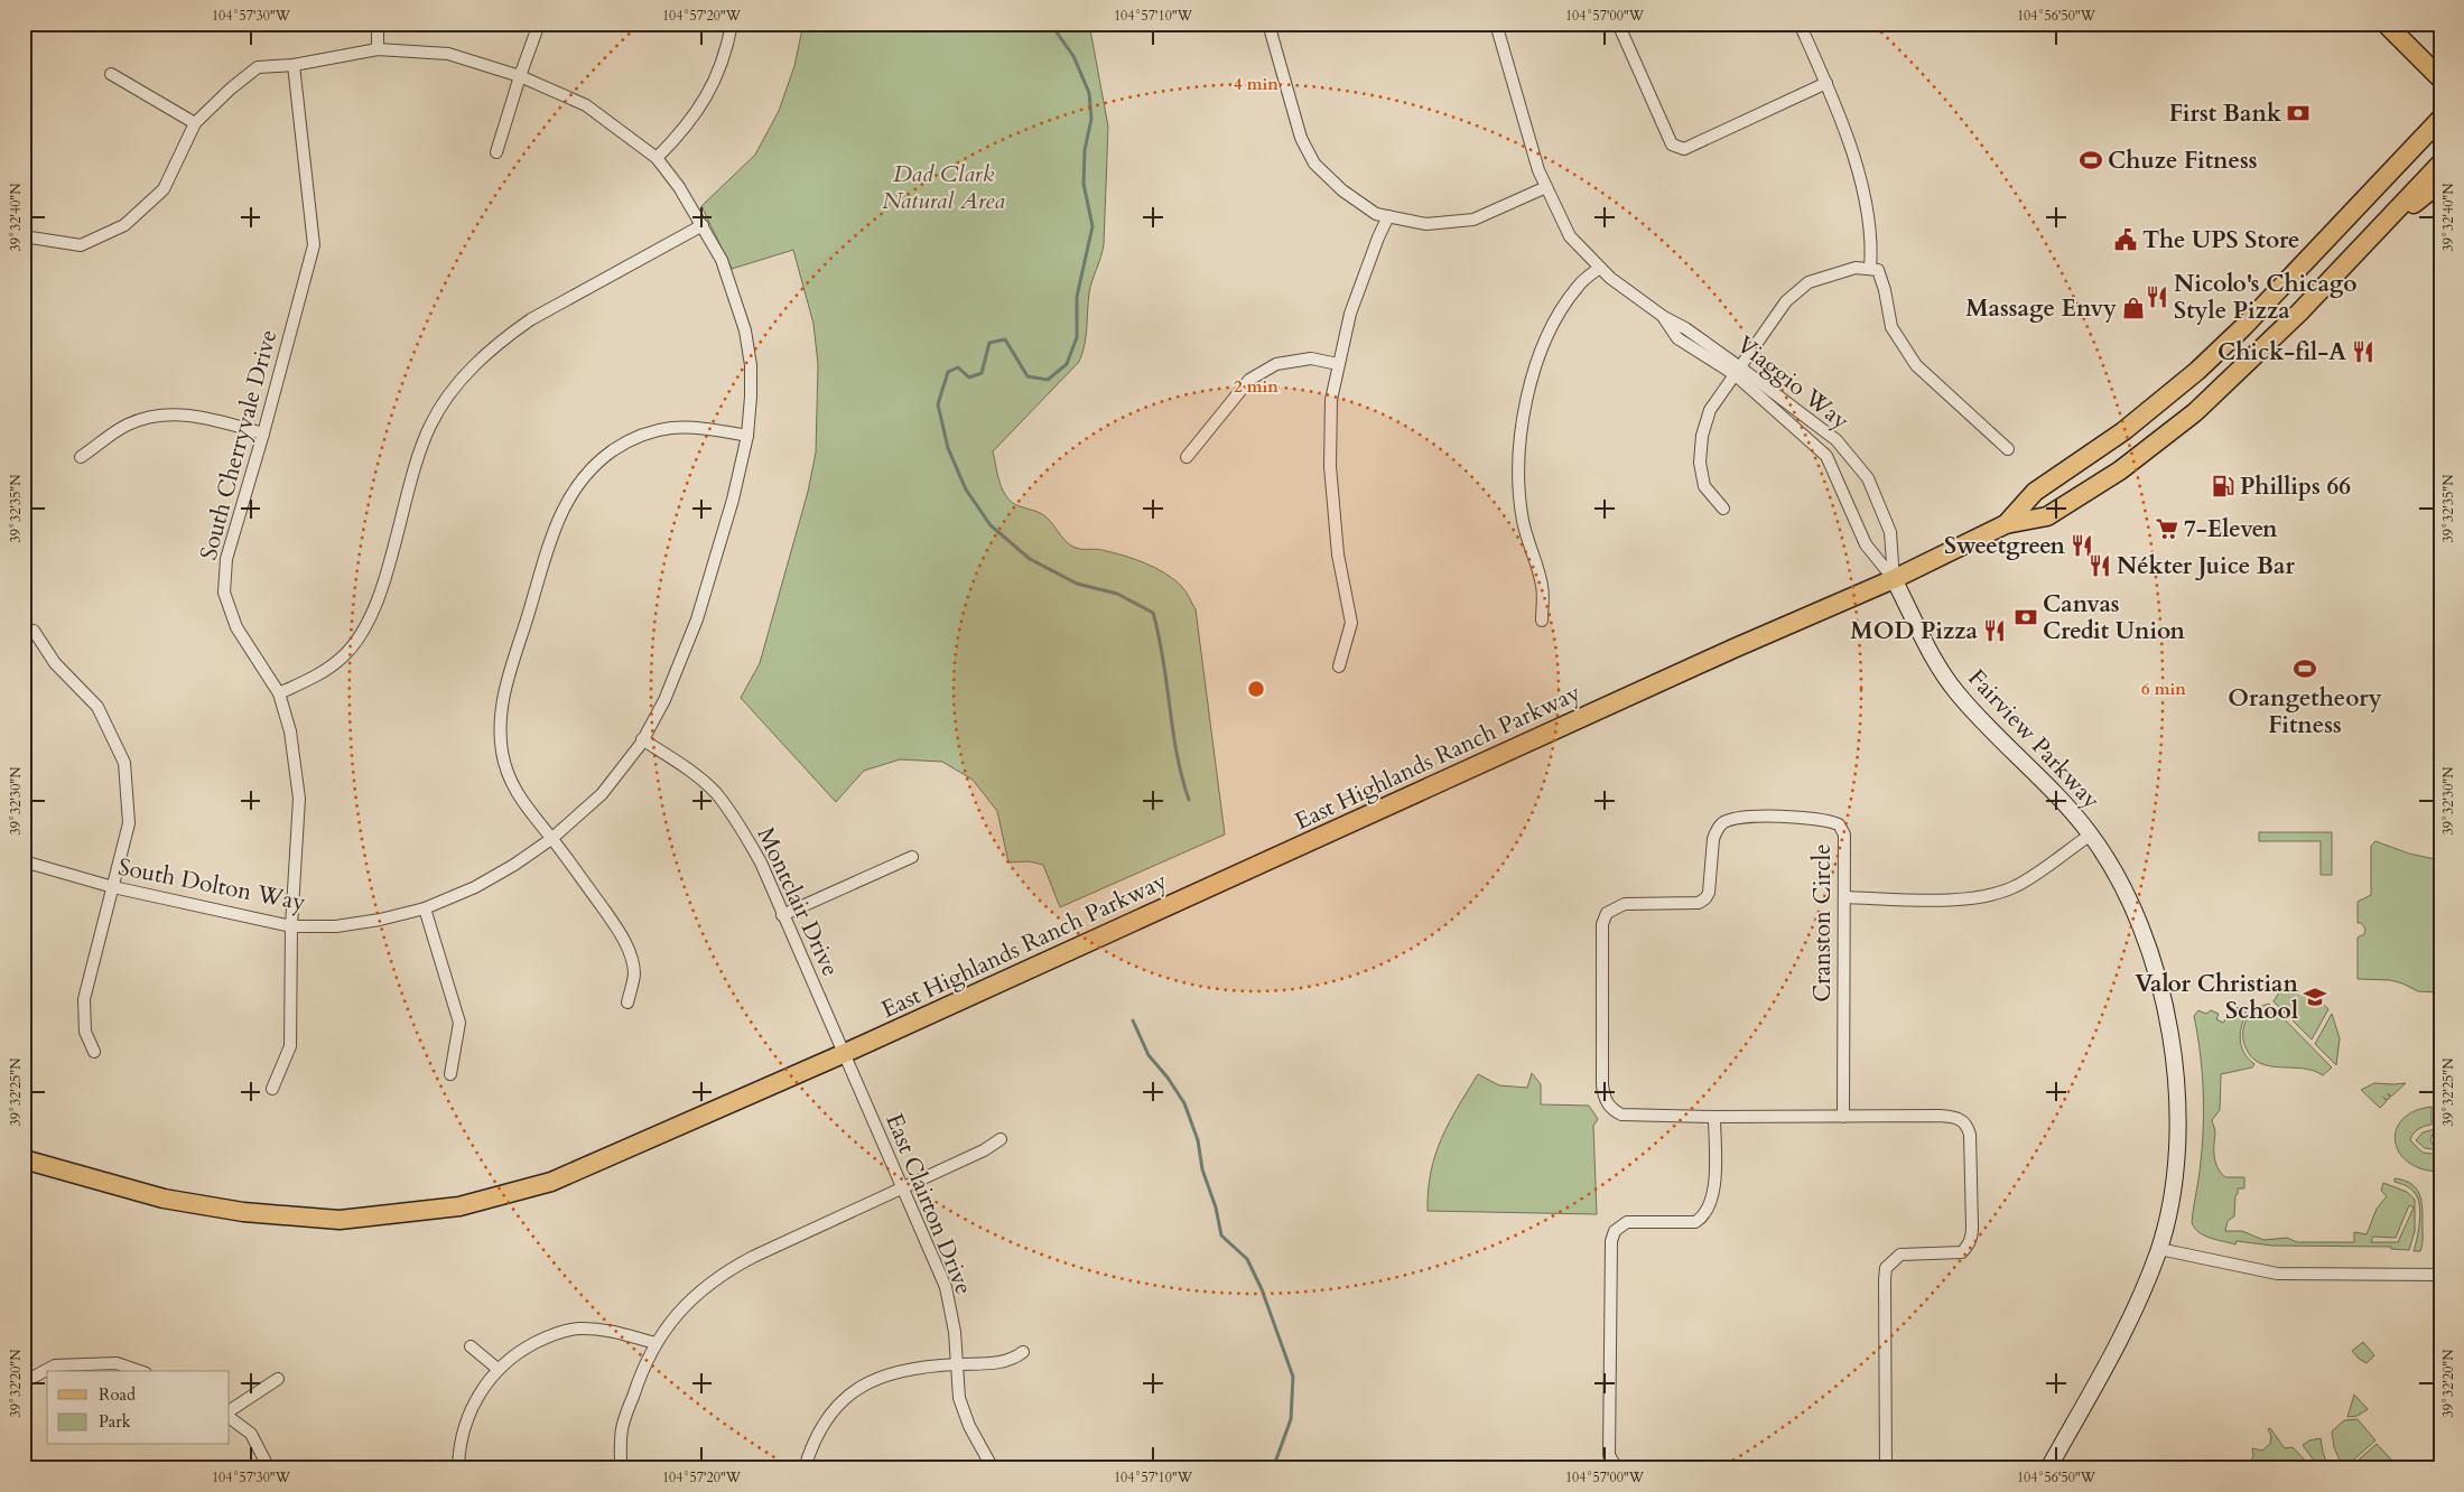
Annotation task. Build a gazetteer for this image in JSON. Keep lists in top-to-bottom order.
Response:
{
  "streets": {
    "main road": ["Fairview Parkway", "East Highlands Ranch Parkway"],
    "street": [
      "Viaggio Way",
      "South Cherryvale Drive",
      "South Dolton Way",
      "Montclair Drive",
      "Cranston Circle",
      "East Clairton Drive"
    ]
  },
  "crossings": [
    ["Viaggio Way", "Fairview Parkway"],
    ["Viaggio Way", "East Highlands Ranch Parkway"],
    ["South Cherryvale Drive", "South Dolton Way"],
    ["Fairview Parkway", "East Highlands Ranch Parkway"],
    ["East Highlands Ranch Parkway", "Montclair Drive"],
    ["East Highlands Ranch Parkway", "East Clairton Drive"],
    ["South Dolton Way", "Montclair Drive"],
    ["Montclair Drive", "East Clairton Drive"]
  ],
  "parks": ["Dad Clark Natural Area"],
  "places": {
    "bank": ["First Bank", "Canvas Credit Union"],
    "sports": ["Chuze Fitness", "Orangetheory Fitness"],
    "public building": ["The UPS Store"],
    "restaurant": [
      "Nicolo's Chicago Style Pizza",
      "Chick-fil-A",
      "Sweetgreen",
      "Nékter Juice Bar",
      "MOD Pizza"
    ],
    "shop": ["Massage Envy"],
    "fuel station": ["Phillips 66"],
    "supermarket": ["7-Eleven"],
    "school or university": ["Valor Christian School"]
  },
  "legend": ["Road", "Park"],
  "coordinates": [
    "104°57'30\"W",
    "104°57'20\"W",
    "104°57'10\"W",
    "104°57'00\"W",
    "104°56'50\"W",
    "39°32'40\"N",
    "39°32'35\"N",
    "39°32'30\"N",
    "39°32'25\"N",
    "39°32'20\"N"
  ],
  "rings": ["4 min", "2 min", "6 min"]
}
